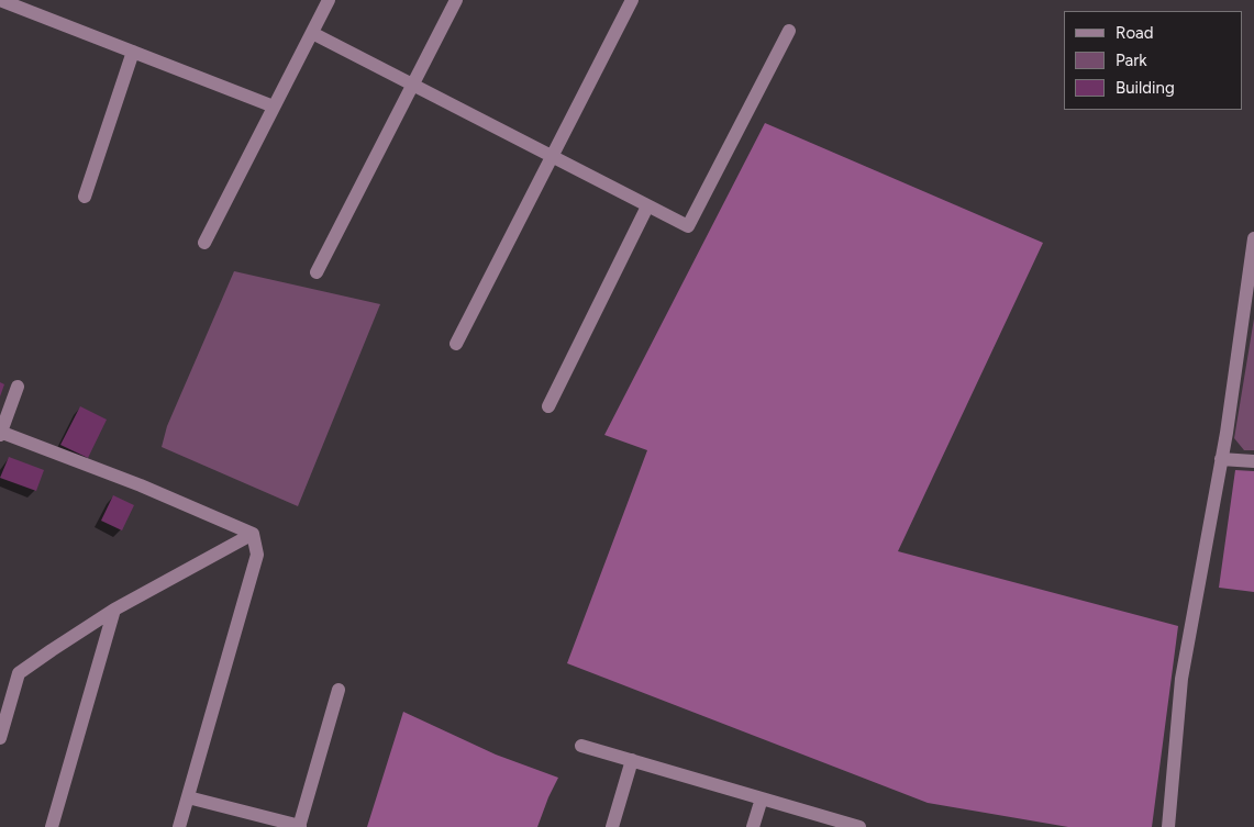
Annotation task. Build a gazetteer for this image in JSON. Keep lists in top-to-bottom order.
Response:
{
  "legend": ["Road", "Park", "Building"]
}
